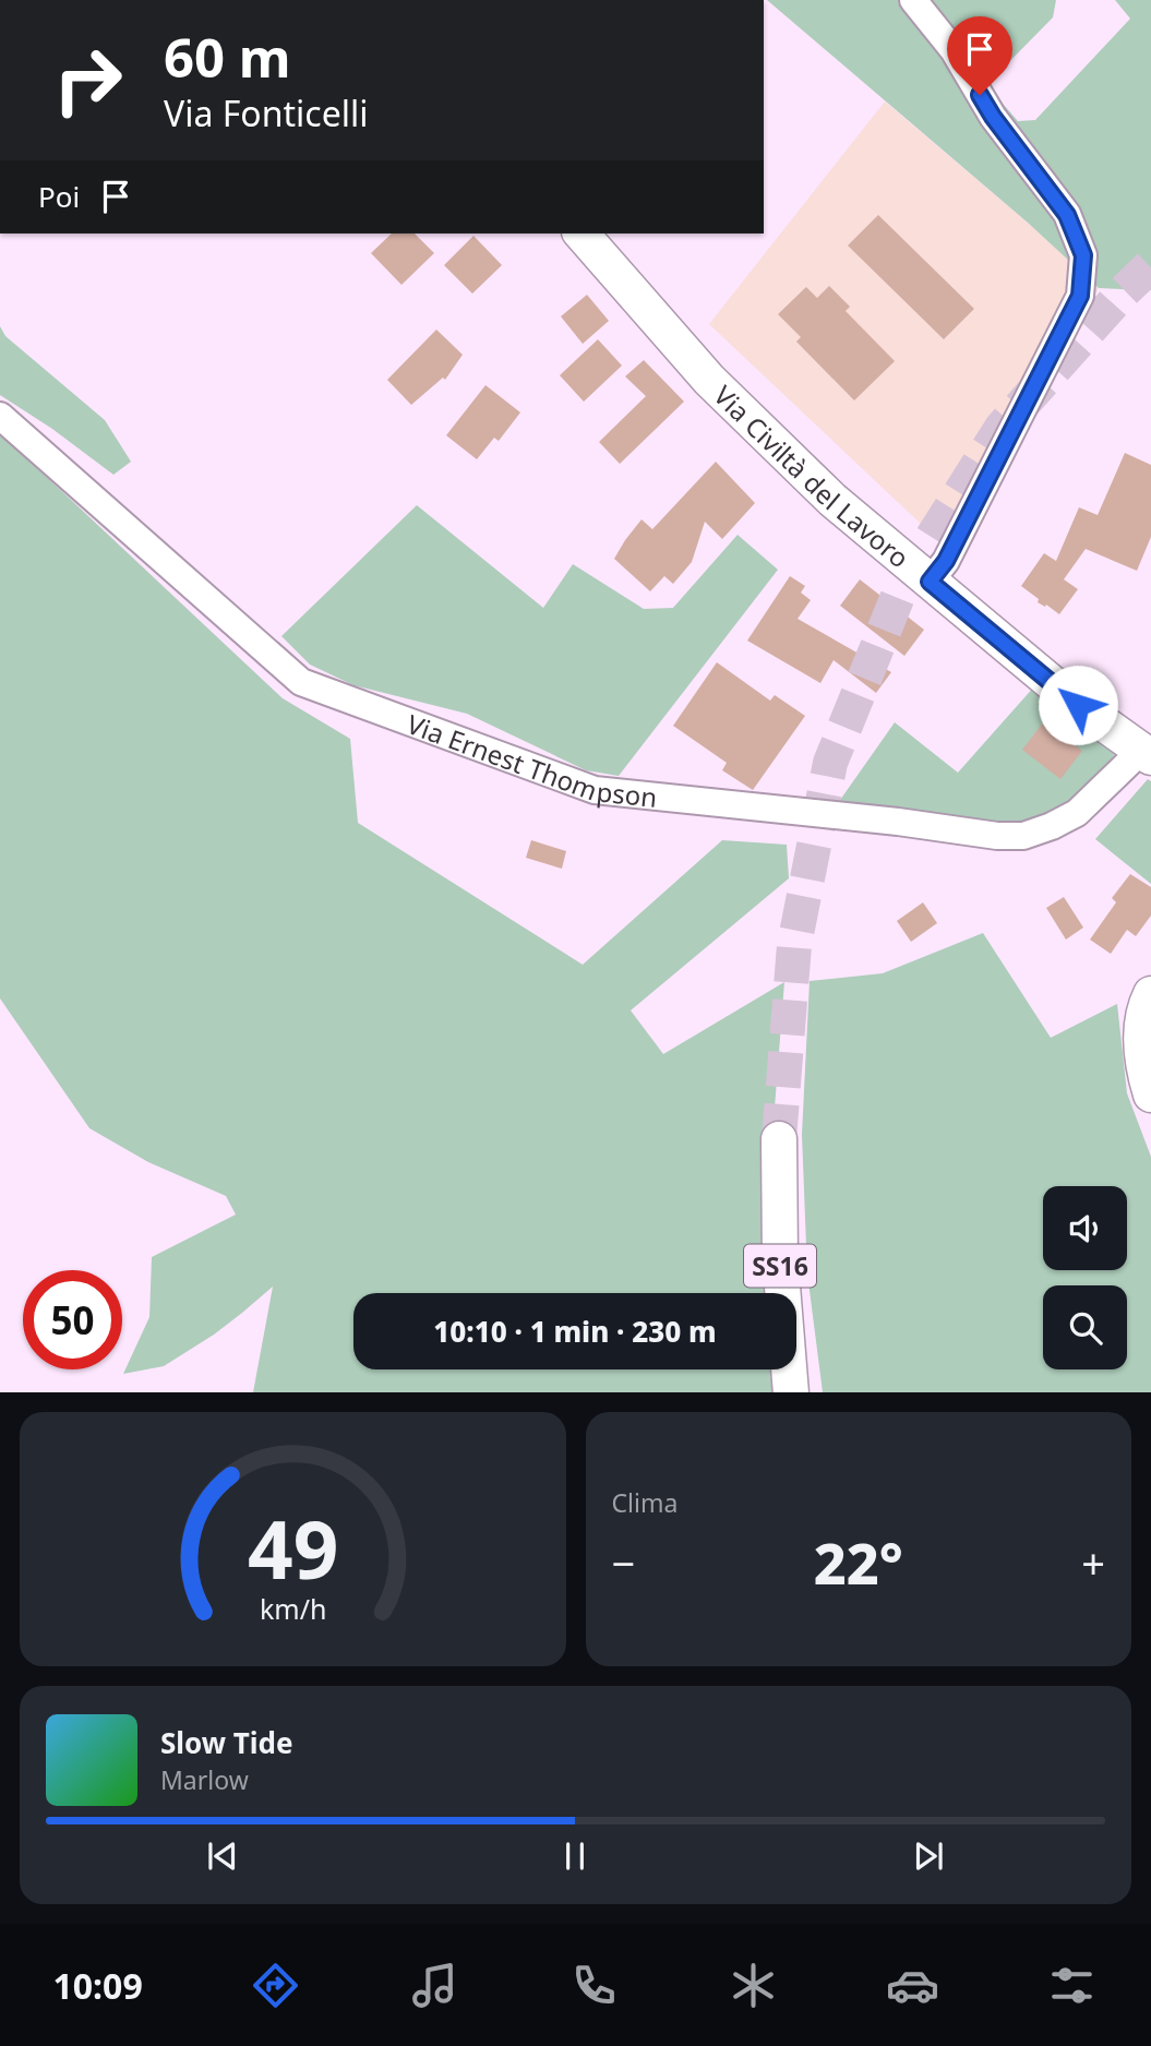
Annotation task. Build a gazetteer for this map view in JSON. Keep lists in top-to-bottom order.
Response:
{
  "streets": {
    "main road": ["Via Civiltà del Lavoro", "SS16"],
    "street": ["Via Ernest Thompson"]
  },
  "crossings": [
    ["Via Civiltà del Lavoro", "Via Ernest Thompson"]
  ],
  "page": {
    "turn": ["60 m", "Via Fonticelli"],
    "then": "Poi",
    "limit": "50",
    "trip": "10:10 · 1 min · 230 m",
    "tile": "Clima",
    "heat": ["−", "22°", "+"],
    "song": ["Slow Tide", "Marlow"],
    "tabs": "10:09",
    "gauge": ["49", "km/h"]
  }
}
